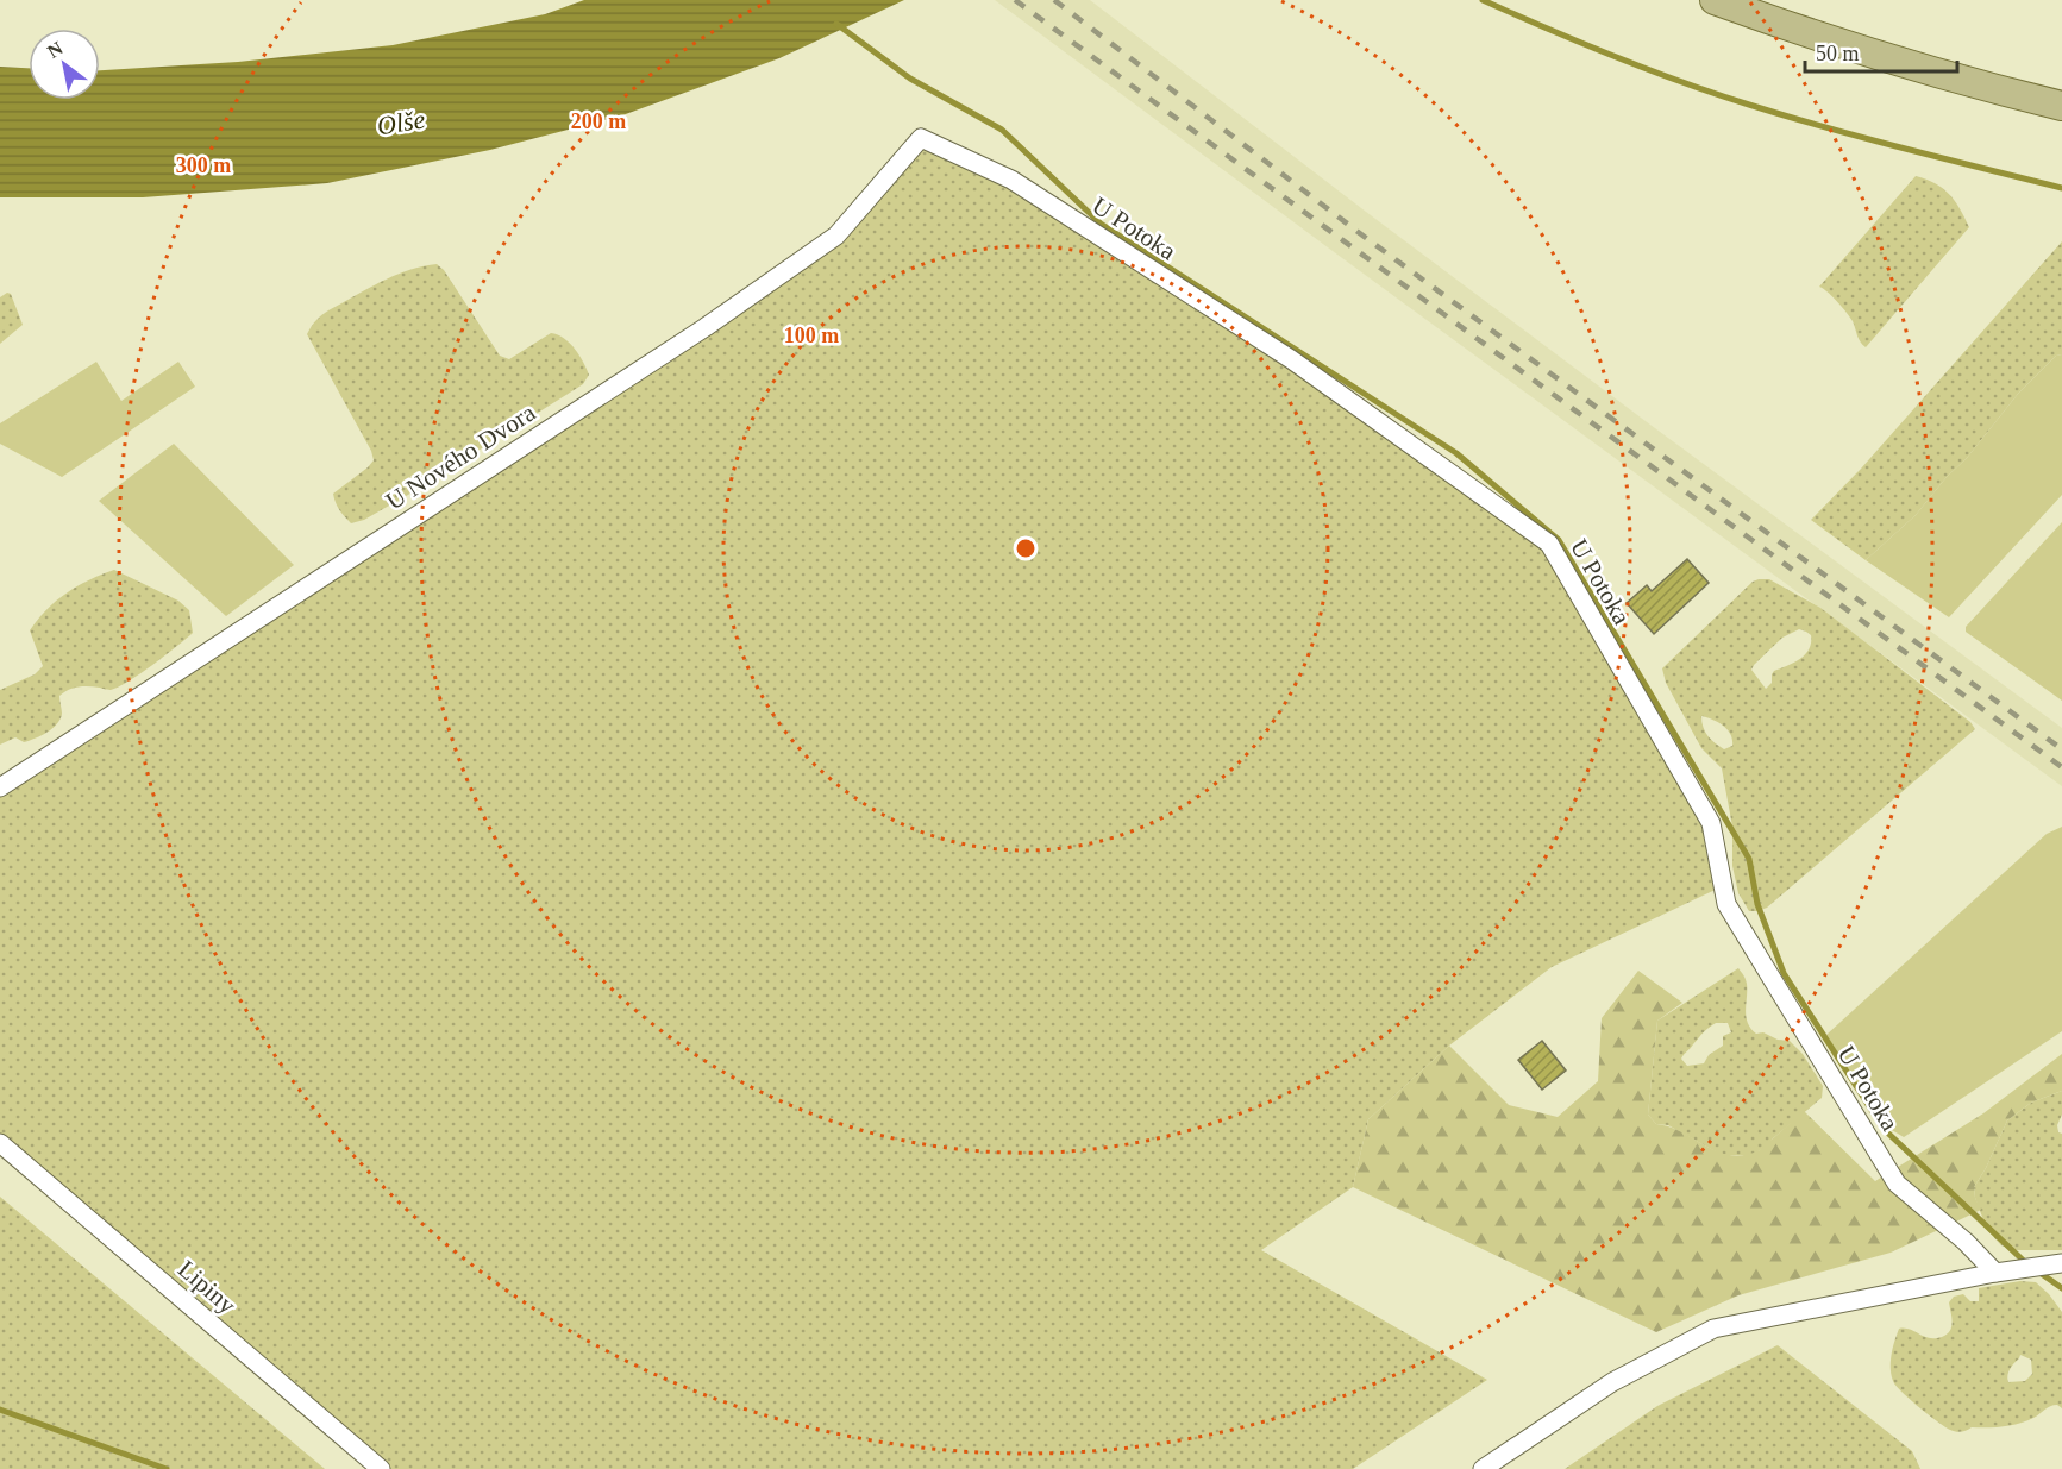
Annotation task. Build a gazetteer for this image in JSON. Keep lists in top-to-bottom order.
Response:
{
  "streets": {
    "street": ["U Potoka", "U Nového Dvora", "Lipiny"]
  },
  "crossings": [
    ["U Potoka", "U Nového Dvora"]
  ],
  "water": ["Olše"],
  "scale_bar": "50 m",
  "north": "top left",
  "rings": ["200 m", "300 m", "100 m"]
}
